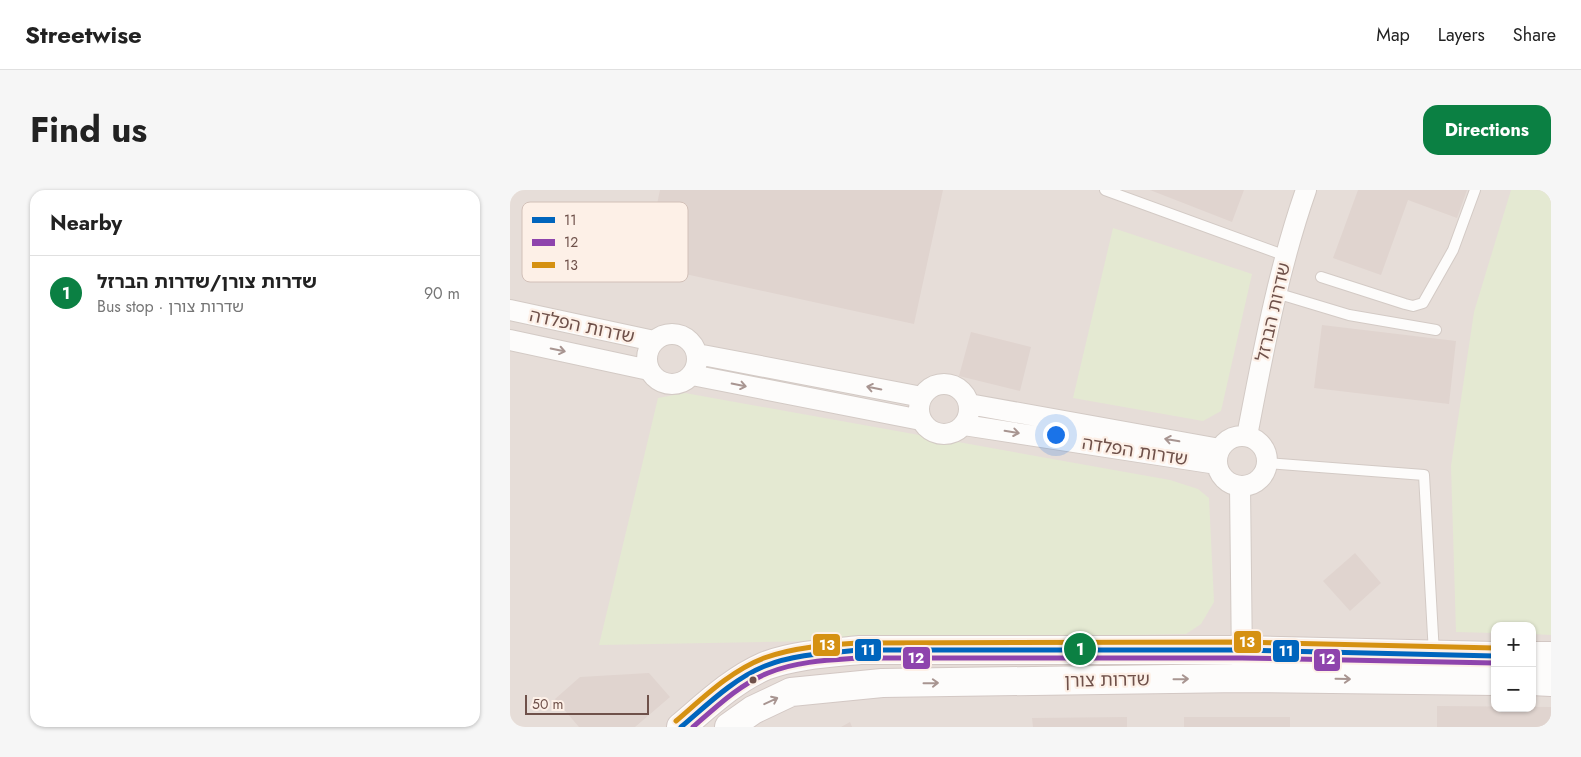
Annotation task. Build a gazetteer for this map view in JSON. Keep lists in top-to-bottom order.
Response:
{
  "streets": {
    "street": ["שדרות הברזל", "שדרות הפלדה", "שדרות צורן"]
  },
  "crossings": [
    ["שדרות הברזל", "שדרות הפלדה"]
  ],
  "lines": ["transit line 13", "transit line 11", "transit line 12"],
  "legend": ["11", "12", "13"],
  "scale_bar": "50 m",
  "page": {
    "header": "Streetwise",
    "nav": ["Map", "Layers", "Share"],
    "title": "Find us",
    "buttons": "Directions",
    "heading": "Nearby",
    "list": [
      {
        "mark": "1",
        "name": "שדרות צורן/שדרות הברזל",
        "note": "Bus stop · שדרות צורן",
        "value": "90 m"
      }
    ],
    "map_buttons": ["+", "−"],
    "pins": "1",
    "scale": "50 m"
  }
}
